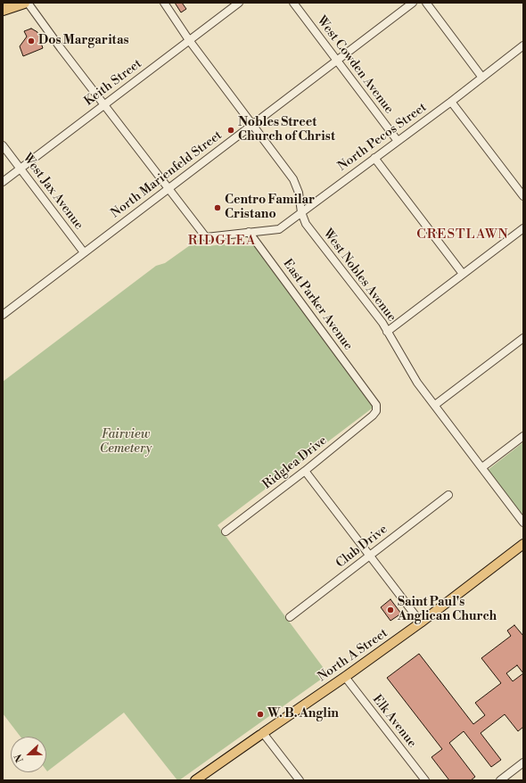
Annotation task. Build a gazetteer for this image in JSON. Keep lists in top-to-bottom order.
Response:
{
  "streets": {
    "main road": ["North A Street"],
    "street": [
      "West Cowden Avenue",
      "Keith Street",
      "North Pecos Street",
      "North Marienfeld Street",
      "West Jax Avenue",
      "West Nobles Avenue",
      "East Parker Avenue",
      "Ridglea Drive",
      "Club Drive",
      "Elk Avenue"
    ]
  },
  "crossings": [
    ["West Cowden Avenue", "North Pecos Street"],
    ["West Cowden Avenue", "North Marienfeld Street"],
    ["Keith Street", "West Jax Avenue"],
    ["Keith Street", "West Nobles Avenue"],
    ["North Pecos Street", "West Nobles Avenue"],
    ["North Pecos Street", "East Parker Avenue"],
    ["North Marienfeld Street", "West Jax Avenue"],
    ["North Marienfeld Street", "West Nobles Avenue"],
    ["East Parker Avenue", "Ridglea Drive"],
    ["North A Street", "Elk Avenue"]
  ],
  "districts": ["CRESTLAWN", "RIDGLEA"],
  "parks": ["Fairview Cemetery"],
  "places": [
    "Dos Margaritas",
    "Nobles Street Church of Christ",
    "Centro Familar Cristano",
    "Saint Paul's Anglican Church",
    "W. B. Anglin"
  ],
  "north": "left"
}
